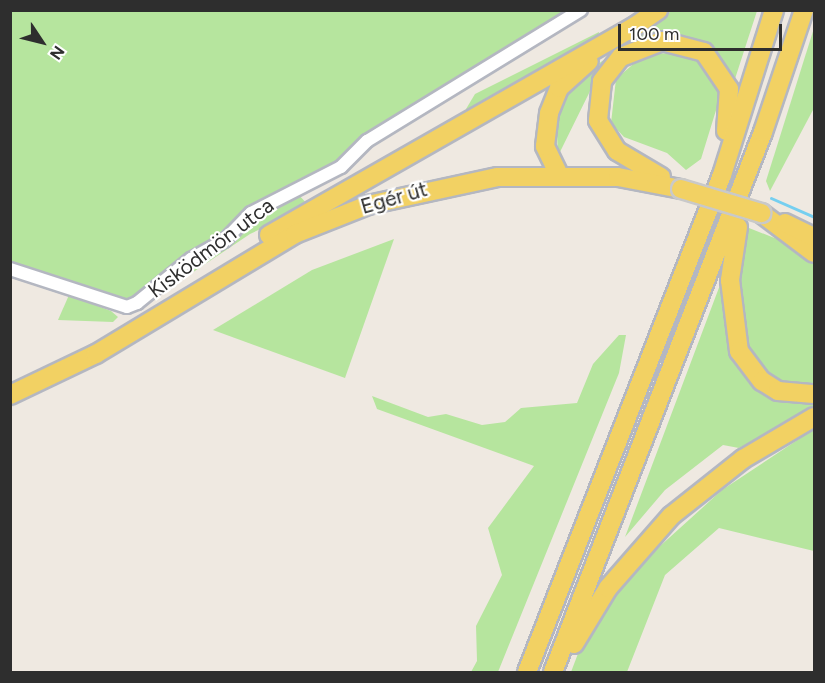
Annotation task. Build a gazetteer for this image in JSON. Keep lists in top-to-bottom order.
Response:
{
  "streets": {
    "main road": ["Egér út"],
    "street": ["Kisködmön utca"]
  },
  "scale_bar": "100 m",
  "north": "bottom right"
}
